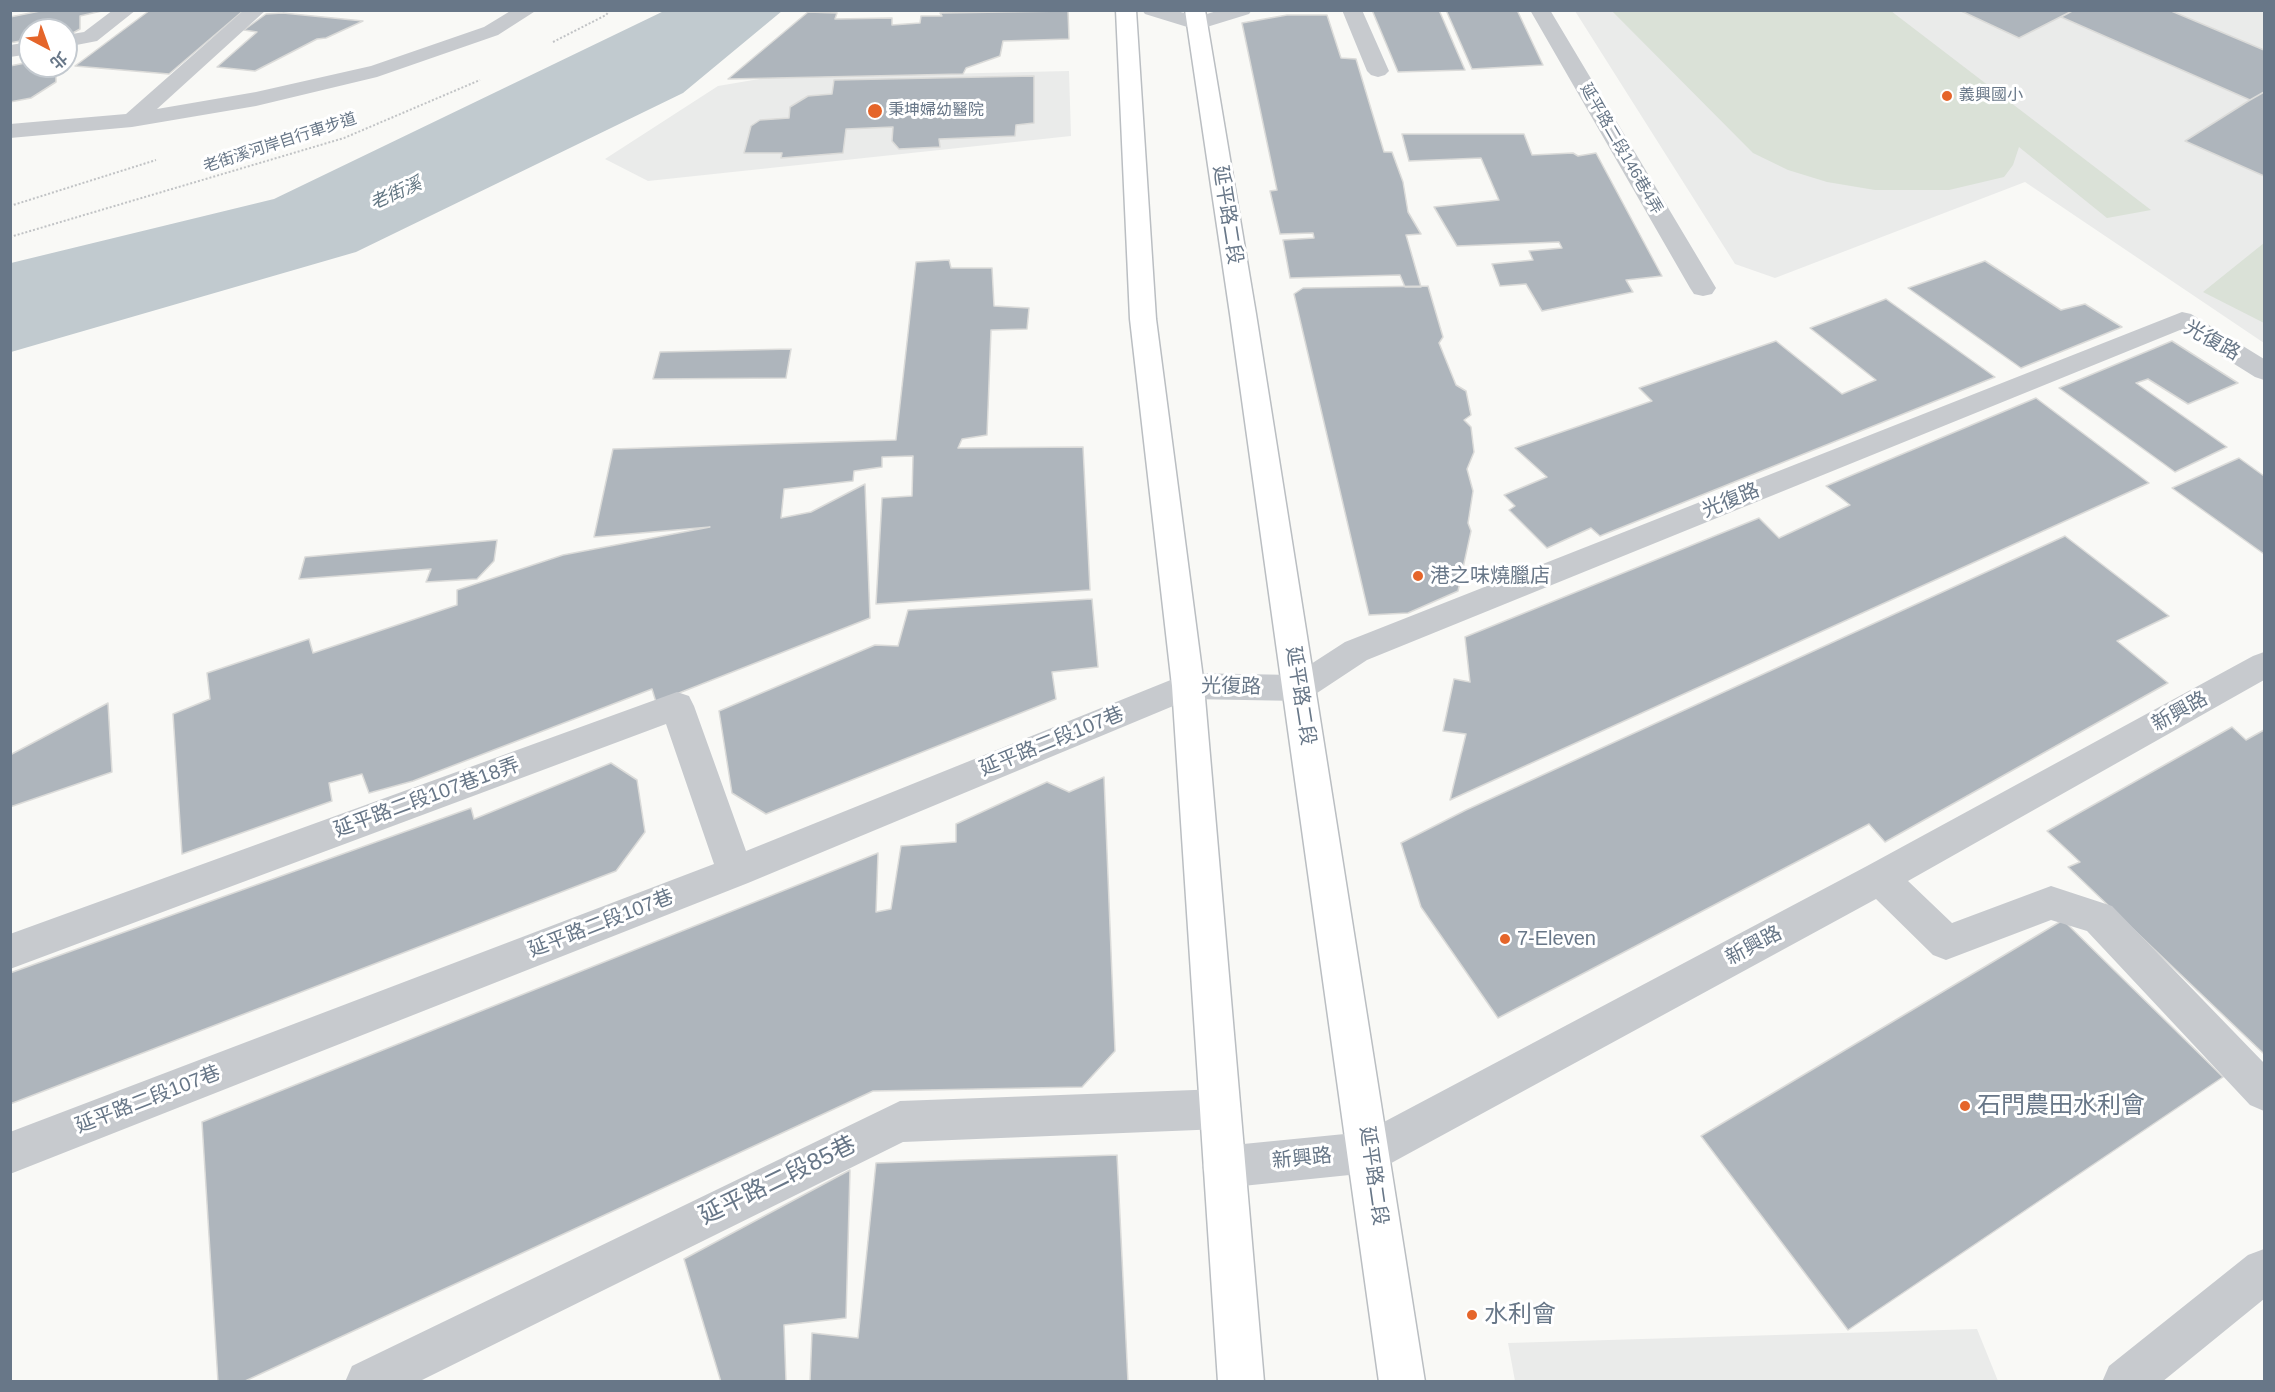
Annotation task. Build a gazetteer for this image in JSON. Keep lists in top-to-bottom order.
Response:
{
  "streets": {
    "main road": ["延平路二段"],
    "lane": [
      "延平路二段146巷4弄",
      "光復路",
      "新興路",
      "延平路二段107巷",
      "延平路二段107巷18弄",
      "延平路二段85巷"
    ],
    "path": ["老街溪河岸自行車步道"]
  },
  "crossings": [
    ["延平路二段", "光復路"],
    ["延平路二段", "新興路"],
    ["光復路", "延平路二段107巷"],
    ["延平路二段107巷", "延平路二段107巷18弄"]
  ],
  "water": ["老街溪"],
  "places": [
    "義興國小",
    "秉坤婦幼醫院",
    "港之味燒臘店",
    "7-Eleven",
    "石門農田水利會",
    "水利會"
  ],
  "north": "bottom right"
}
